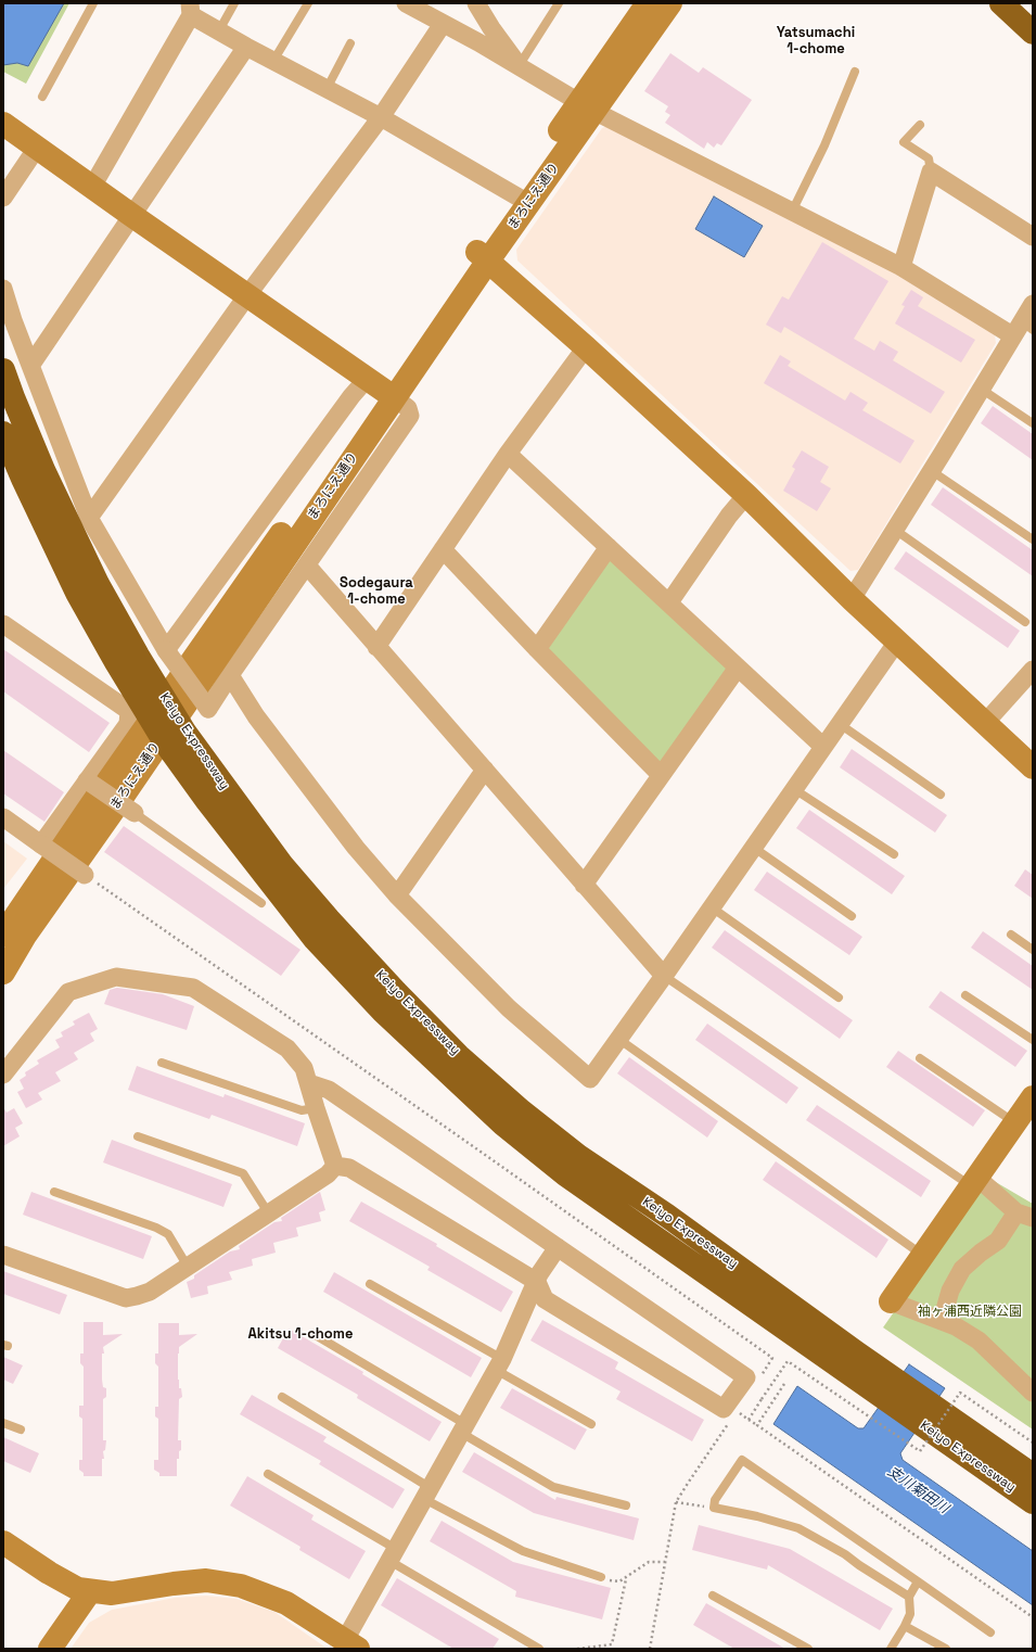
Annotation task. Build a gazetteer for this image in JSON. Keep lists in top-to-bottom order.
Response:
{
  "streets": {
    "highway": ["Keiyo Expressway"],
    "street": ["まろにえ通り"]
  },
  "crossings": [
    ["まろにえ通り", "Keiyo Expressway"]
  ],
  "districts": ["Yatsumachi 1-chome", "Sodegaura 1-chome", "Akitsu 1-chome"],
  "water": ["支川菊田川"],
  "parks": ["袖ヶ浦西近隣公園"]
}
